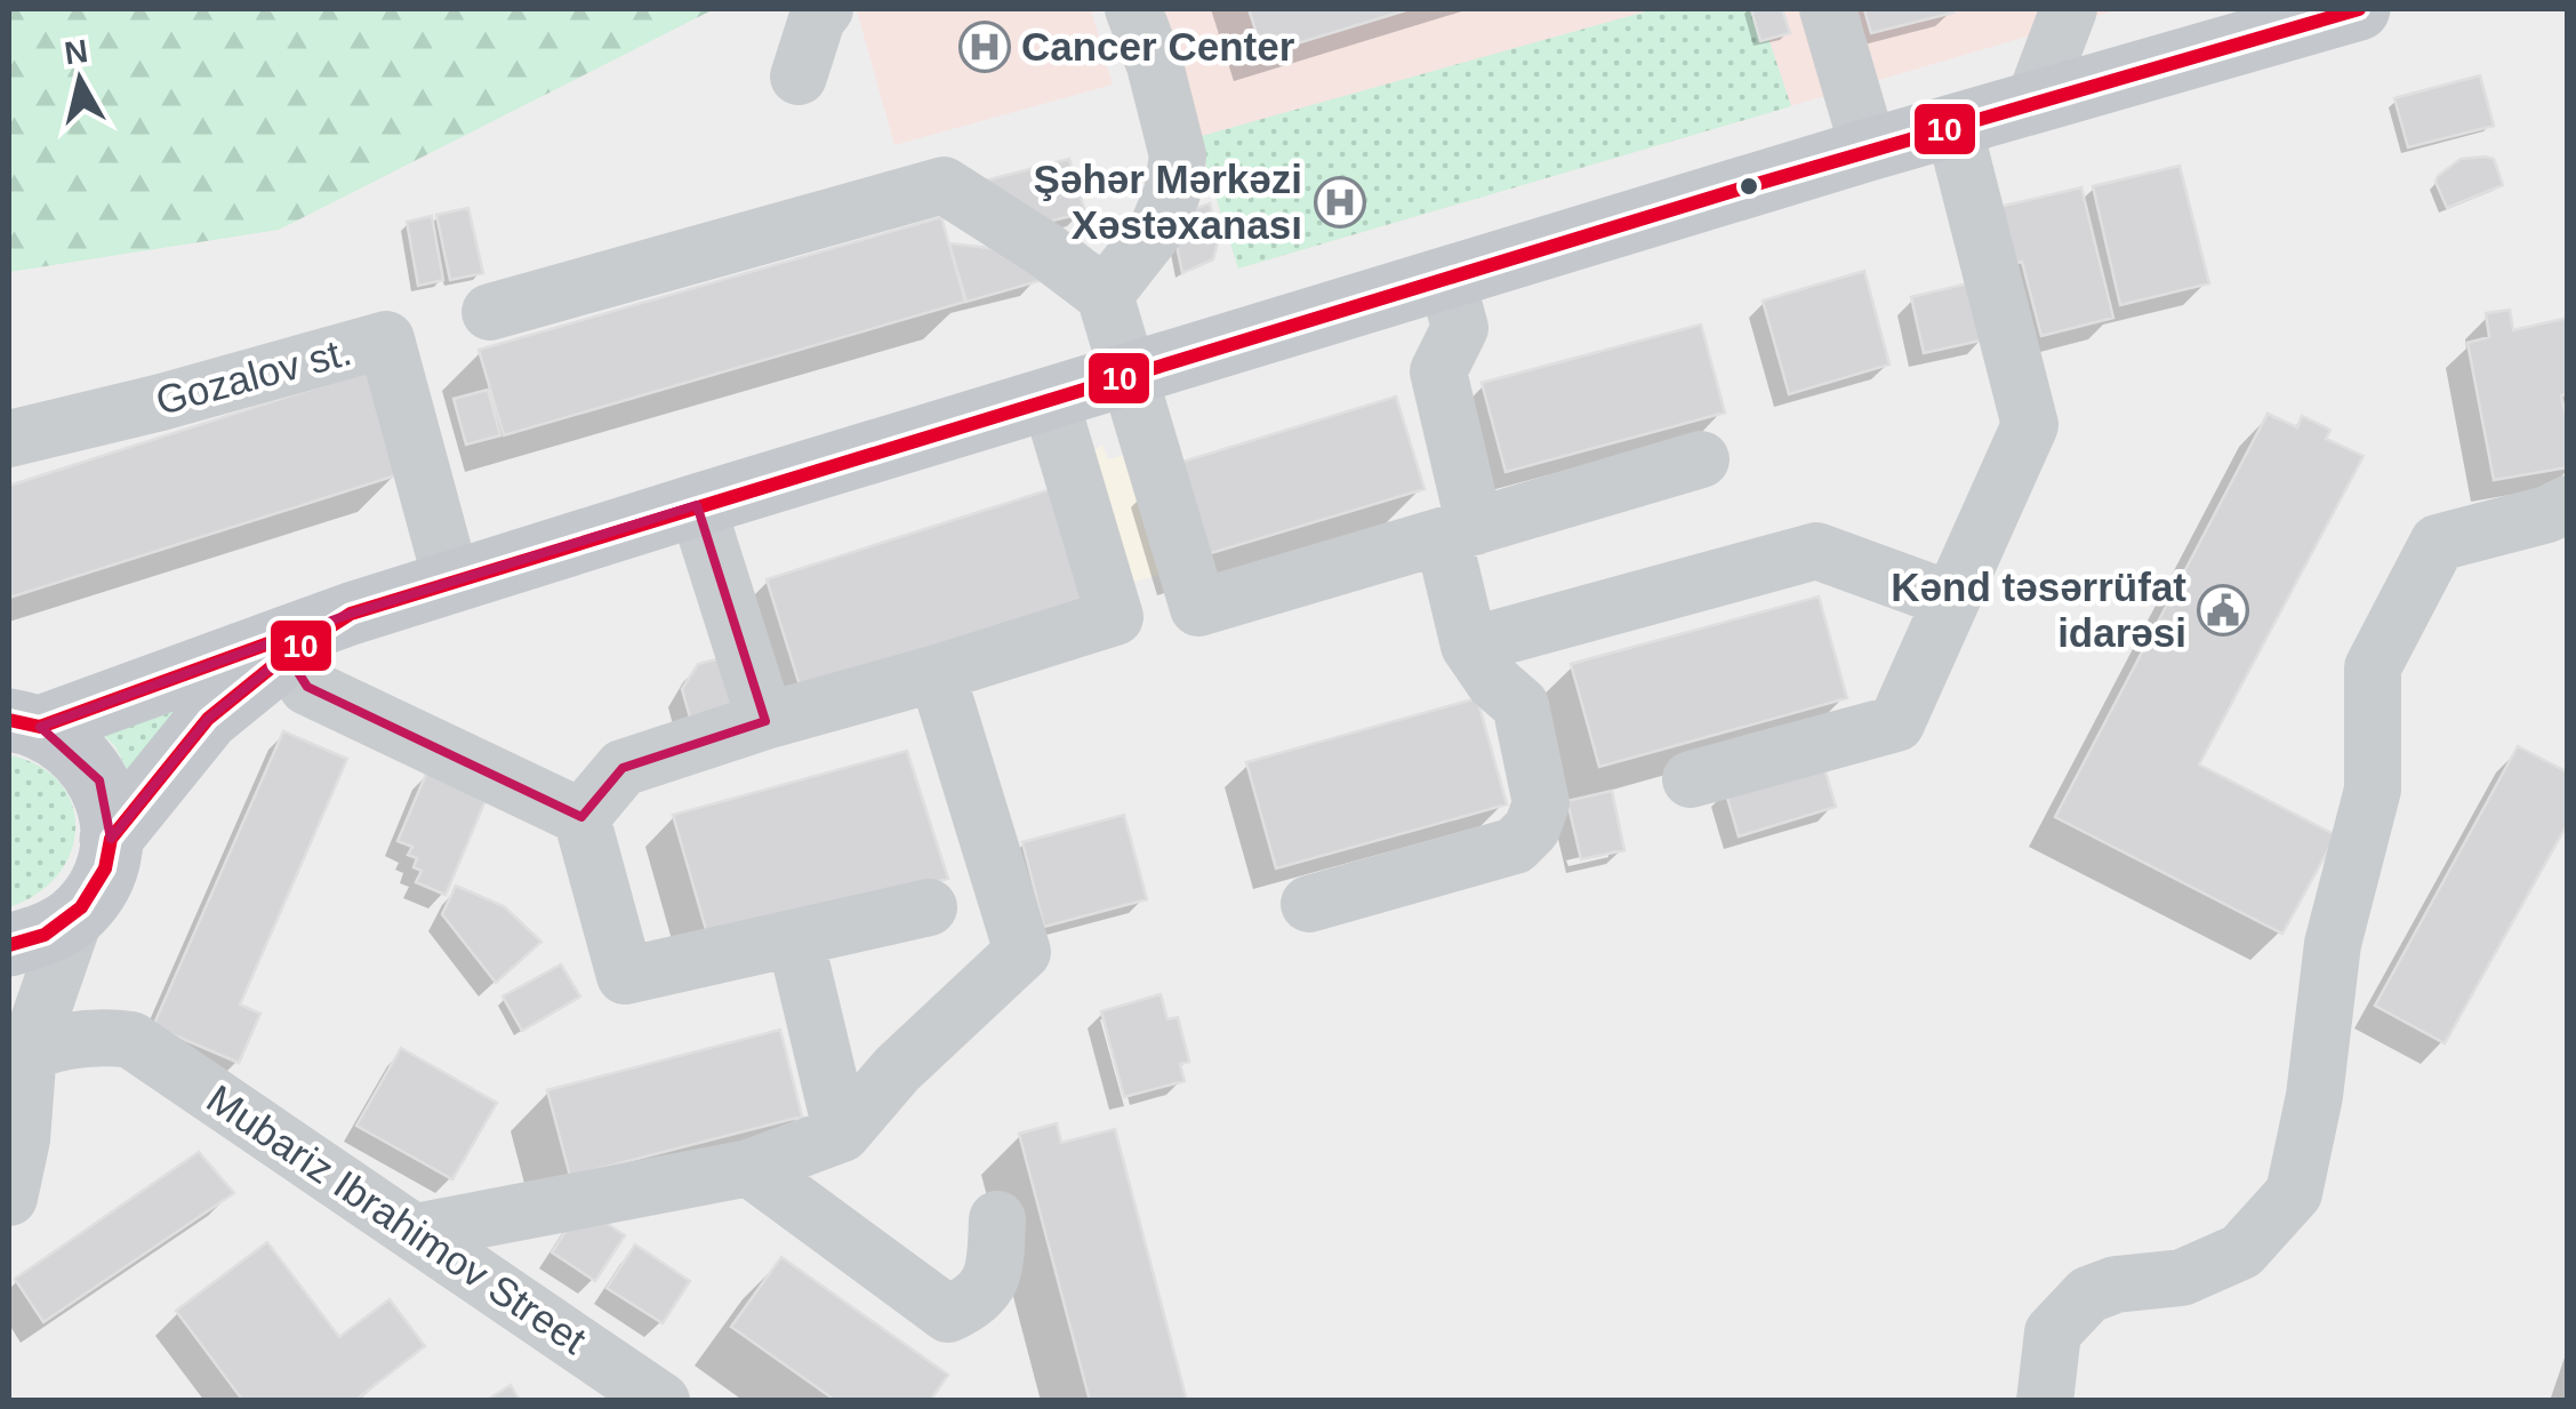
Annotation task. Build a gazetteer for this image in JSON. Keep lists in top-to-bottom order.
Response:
{
  "streets": {
    "street": ["Gozalov st.", "Mubariz Ibrahimov Street"]
  },
  "places": {
    "hospital": ["Cancer Center", "Şəhər Mərkəzi Xəstəxanası"],
    "public building": ["Kənd təsərrüfat idarəsi"]
  },
  "lines": ["transit line 10"],
  "north": "top"
}
